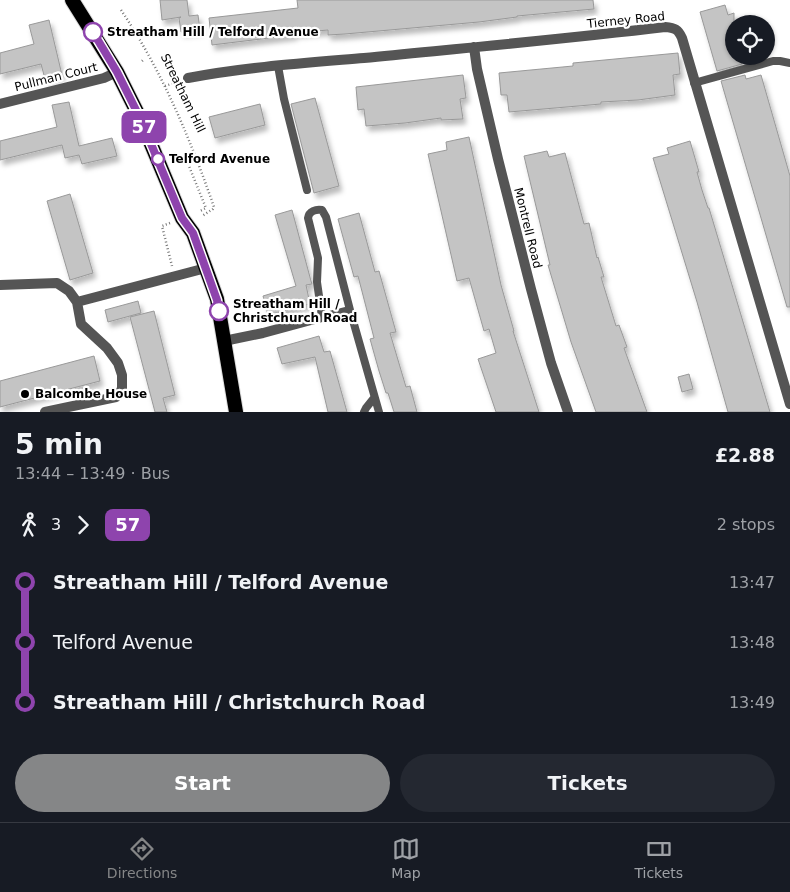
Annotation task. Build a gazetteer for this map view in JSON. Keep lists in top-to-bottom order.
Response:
{
  "streets": {
    "street": ["Tierney Road", "Pullman Court", "Montrell Road"],
    "path": ["Streatham Hill"]
  },
  "crossings": [
    ["Tierney Road", "Montrell Road"]
  ],
  "places": [
    "Streatham Hill / Telford Avenue",
    "Telford Avenue",
    "Streatham Hill / Christchurch Road",
    "Balcombe House"
  ],
  "lines": ["bus line 57"],
  "page": {
    "on_map": "57",
    "heading": ["5 min", "13:44 – 13:49 · Bus", "£2.88"],
    "legs": ["3", "57", "2 stops"],
    "list": [
      {
        "name": "Streatham Hill / Telford Avenue",
        "value": "13:47"
      },
      {
        "name": "Telford Avenue",
        "value": "13:48"
      },
      {
        "name": "Streatham Hill / Christchurch Road",
        "value": "13:49"
      }
    ],
    "buttons": ["Start", "Tickets"],
    "tabs": ["Directions", "Map", "Tickets"]
  }
}
